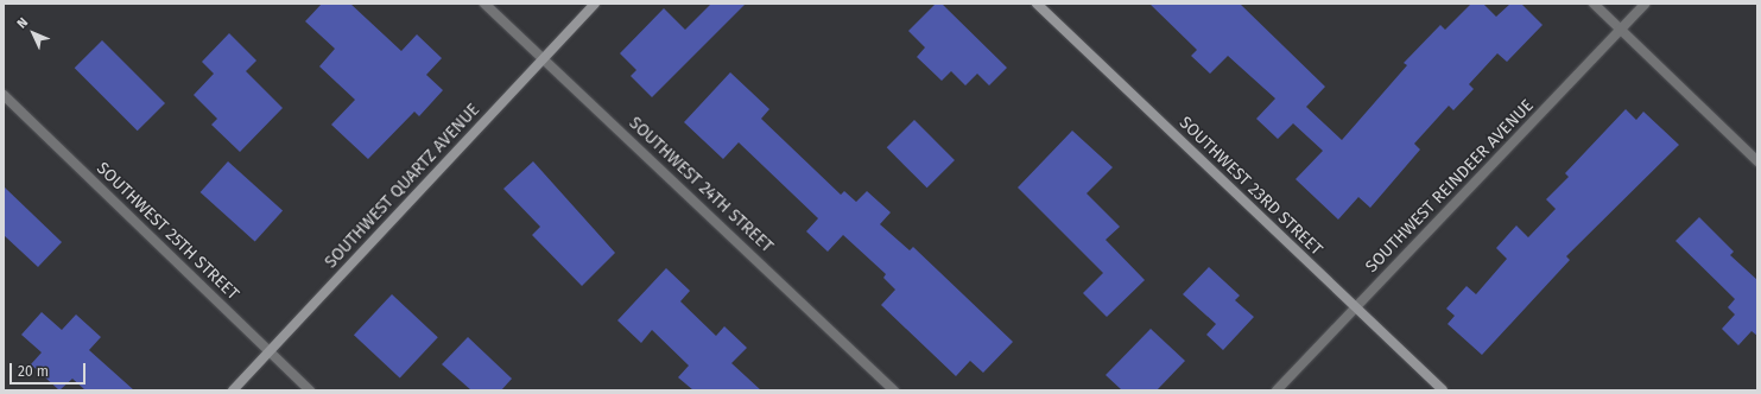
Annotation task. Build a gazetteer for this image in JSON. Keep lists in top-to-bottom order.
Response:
{
  "streets": {
    "street": [
      "SOUTHWEST 24TH STREET",
      "SOUTHWEST QUARTZ AVENUE",
      "SOUTHWEST 23RD STREET",
      "SOUTHWEST REINDEER AVENUE",
      "SOUTHWEST 25TH STREET"
    ]
  },
  "crossings": [
    ["SOUTHWEST 24TH STREET", "SOUTHWEST QUARTZ AVENUE"],
    ["SOUTHWEST QUARTZ AVENUE", "SOUTHWEST 25TH STREET"],
    ["SOUTHWEST 23RD STREET", "SOUTHWEST REINDEER AVENUE"]
  ],
  "scale_bar": "20 m",
  "north": "top left"
}
